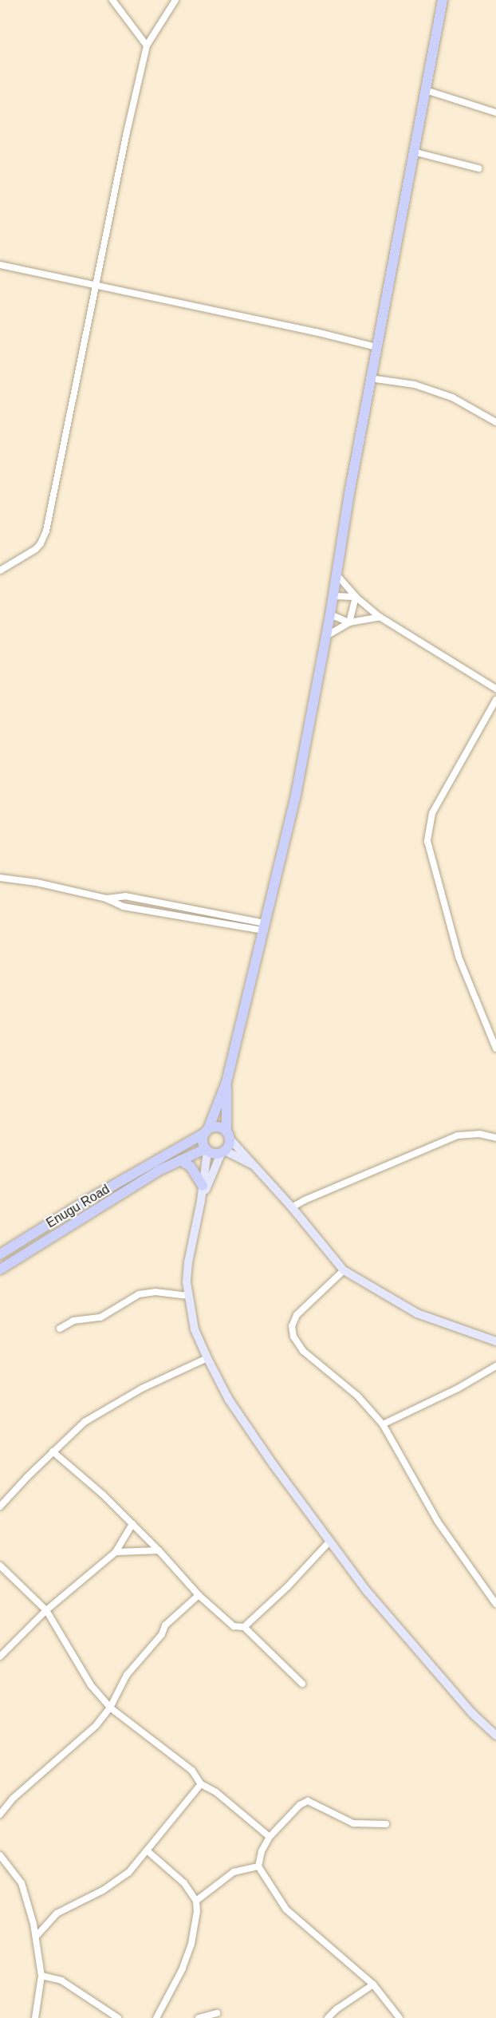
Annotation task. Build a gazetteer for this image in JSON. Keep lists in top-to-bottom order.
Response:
{
  "streets": {
    "main road": ["Enugu Road"]
  }
}
